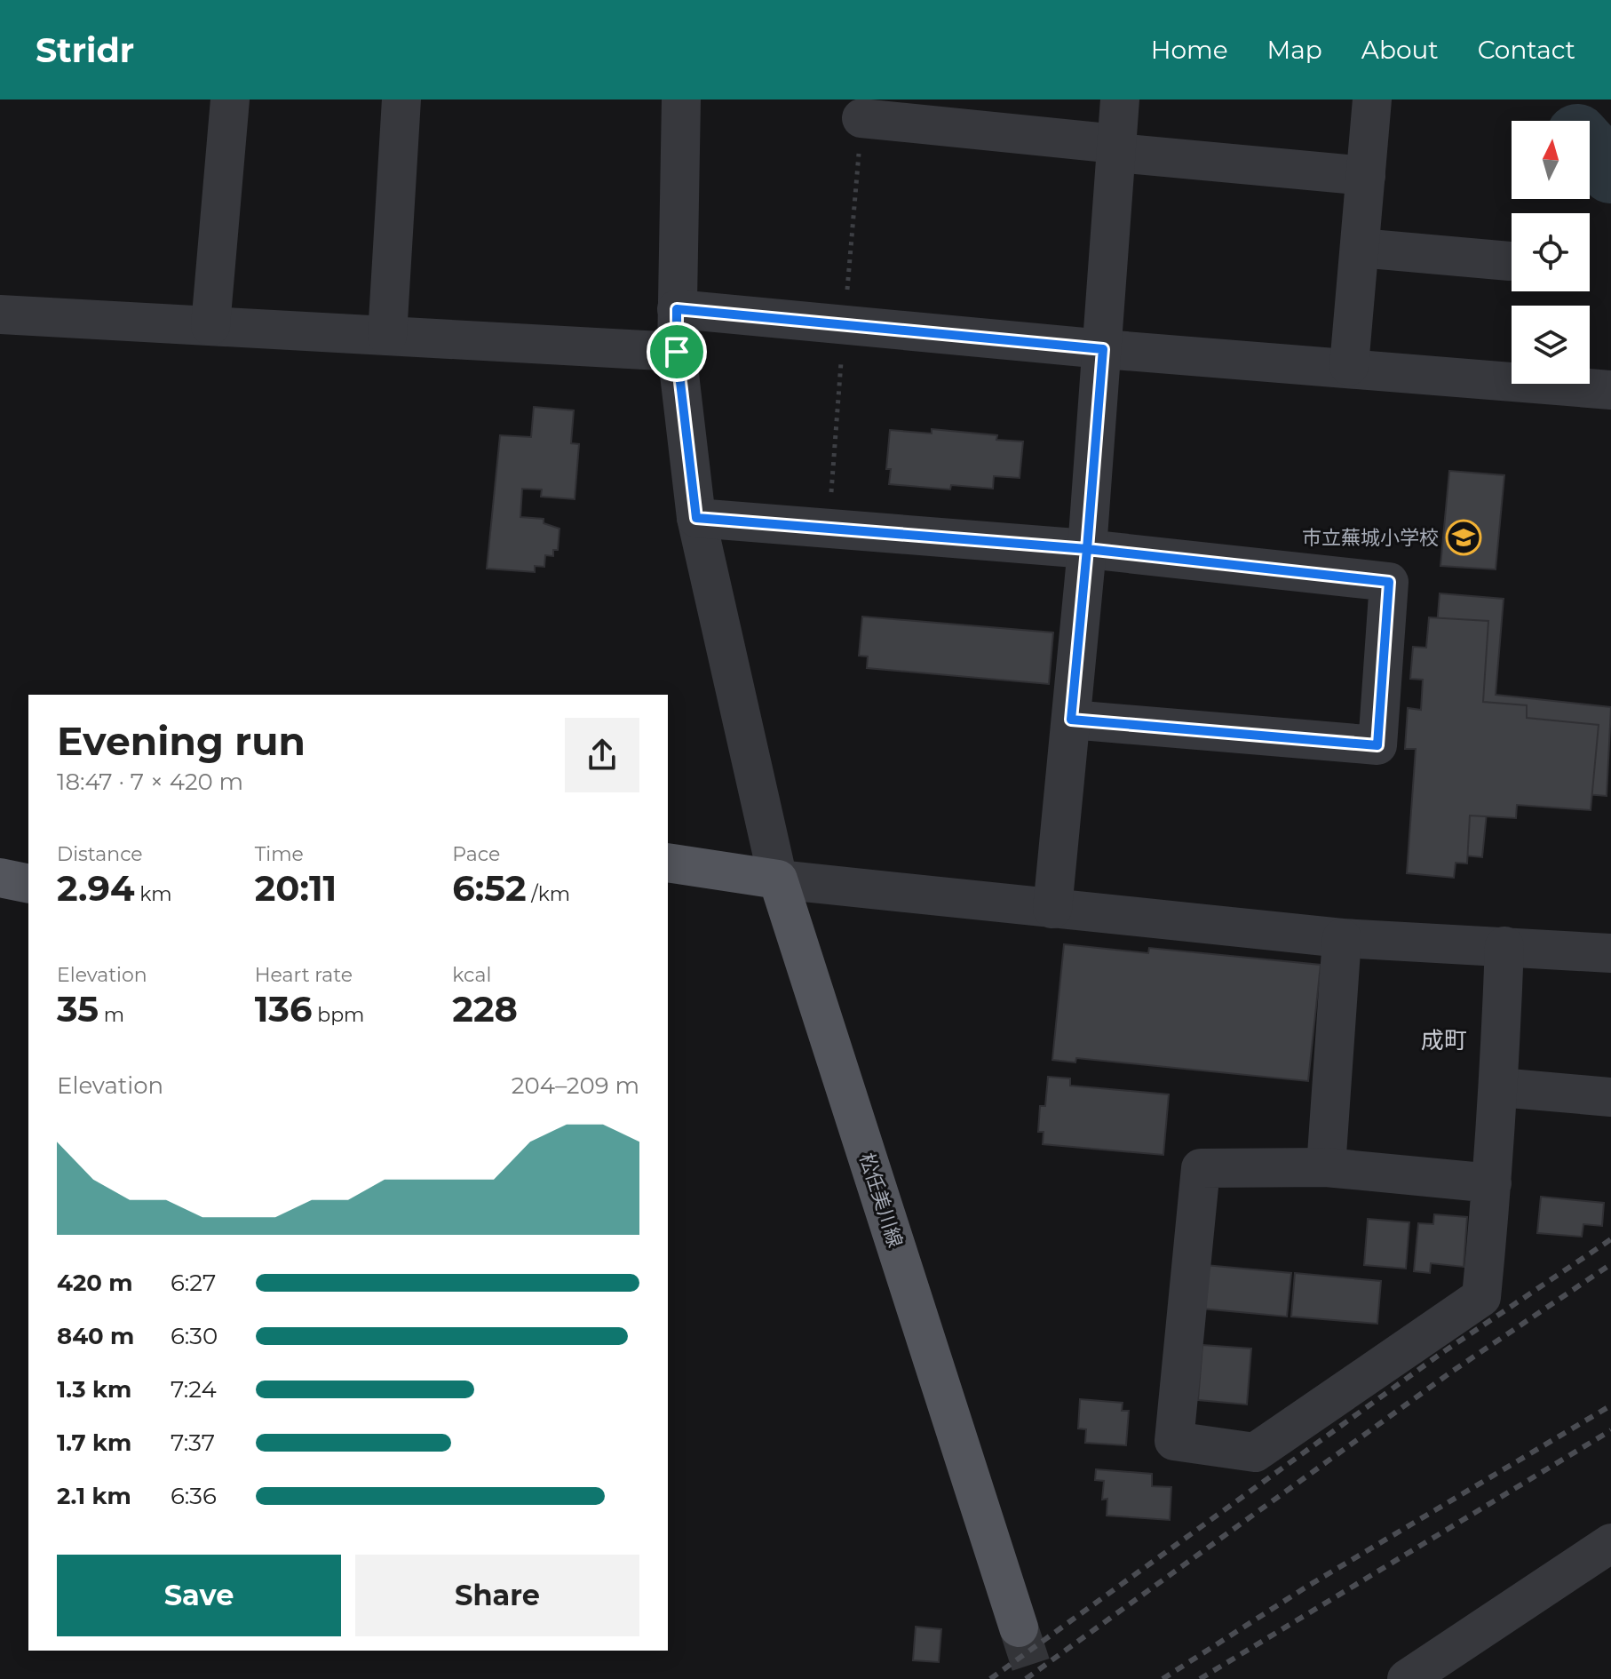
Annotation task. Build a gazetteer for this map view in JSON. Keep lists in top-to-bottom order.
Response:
{
  "streets": {
    "main road": ["松任美川線"]
  },
  "districts": ["成町"],
  "places": {
    "school or university": ["市立蕪城小学校"]
  },
  "north": "top",
  "page": {
    "header": "Stridr",
    "nav": [
      "Home",
      "Map",
      "About",
      "Contact"
    ],
    "heading": ["Evening run", "18:47 · 7 × 420 m"],
    "stats": [
      ["Distance", "2.94 km"],
      ["Time", "20:11"],
      ["Pace", "6:52 /km"],
      ["Elevation", "35 m"],
      ["Heart rate", "136 bpm"],
      ["kcal", "228"]
    ],
    "chart": ["Elevation", "204–209 m"],
    "list": [
      {
        "name": "420 m",
        "note": "6:27"
      },
      {
        "name": "840 m",
        "note": "6:30"
      },
      {
        "name": "1.3 km",
        "note": "7:24"
      },
      {
        "name": "1.7 km",
        "note": "7:37"
      },
      {
        "name": "2.1 km",
        "note": "6:36"
      }
    ],
    "buttons": ["Save", "Share"]
  }
}
